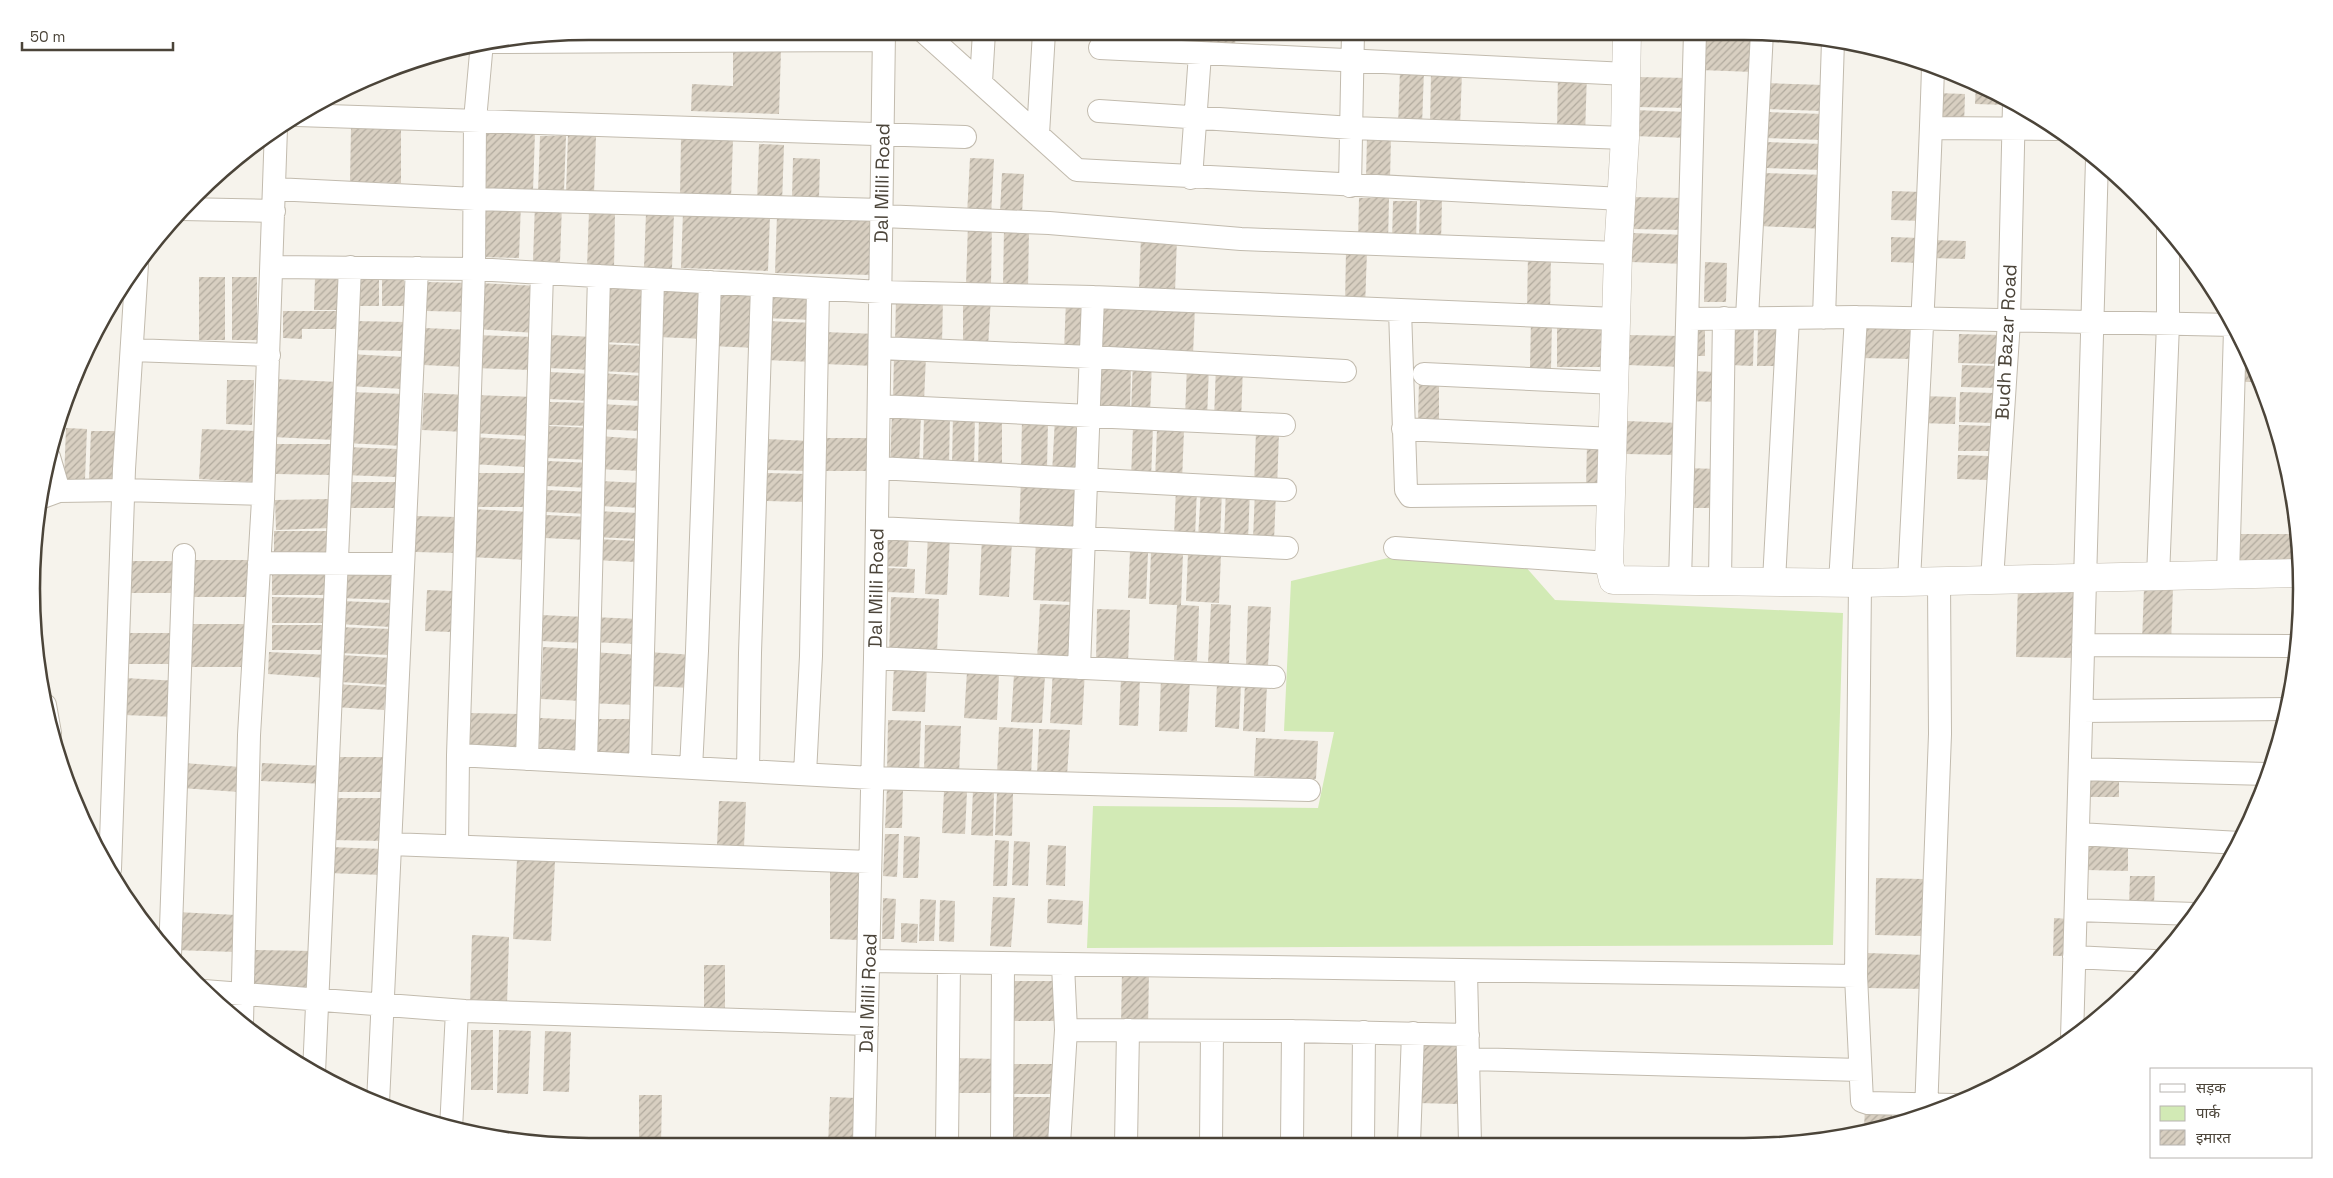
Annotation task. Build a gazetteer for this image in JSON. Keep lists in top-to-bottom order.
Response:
{
  "streets": {
    "street": ["Dal Milli Road", "Budh Bazar Road"]
  },
  "legend": ["सड़क", "पार्क", "इमारत"],
  "scale_bar": "50 m"
}
